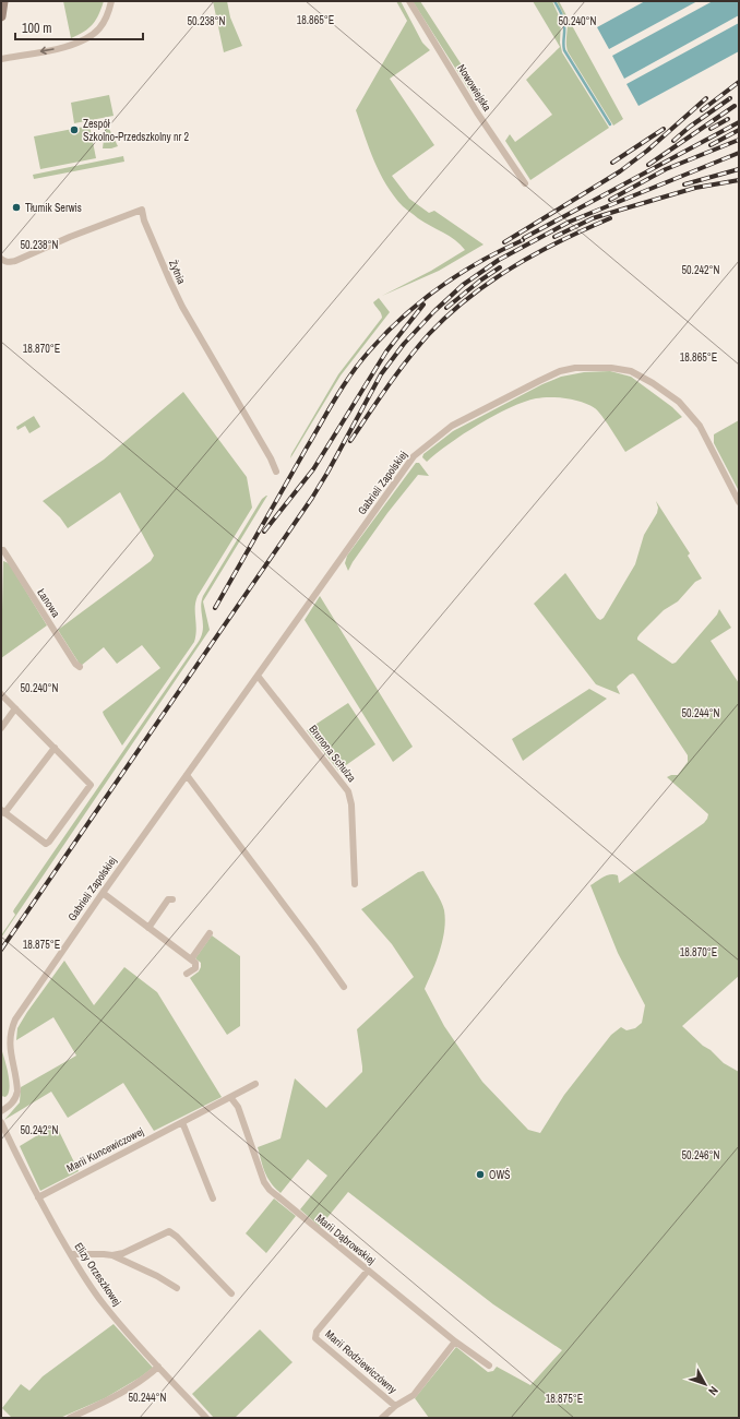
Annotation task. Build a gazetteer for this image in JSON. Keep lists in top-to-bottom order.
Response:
{
  "streets": {
    "street": [
      "Nowowiejska",
      "Żytnia",
      "Gabrieli Zapolskiej",
      "Łanowa",
      "Brunona Schulza",
      "Marii Kuncewiczowej",
      "Marii Dąbrowskiej",
      "Elizy Orzeszkowej",
      "Marii Rodziewiczówny"
    ]
  },
  "crossings": [
    ["Gabrieli Zapolskiej", "Brunona Schulza"],
    ["Marii Kuncewiczowej", "Marii Dąbrowskiej"],
    ["Marii Kuncewiczowej", "Elizy Orzeszkowej"],
    ["Marii Dąbrowskiej", "Marii Rodziewiczówny"]
  ],
  "places": ["Zespół Szkolno-Przedszkolny nr 2", "Tłumik Serwis", "OWŚ"],
  "scale_bar": "100 m",
  "north": "bottom right",
  "coordinates": [
    "18.865°E",
    "50.238°N",
    "50.240°N",
    "50.242°N",
    "18.870°E",
    "50.244°N",
    "18.875°E",
    "50.246°N"
  ]
}
